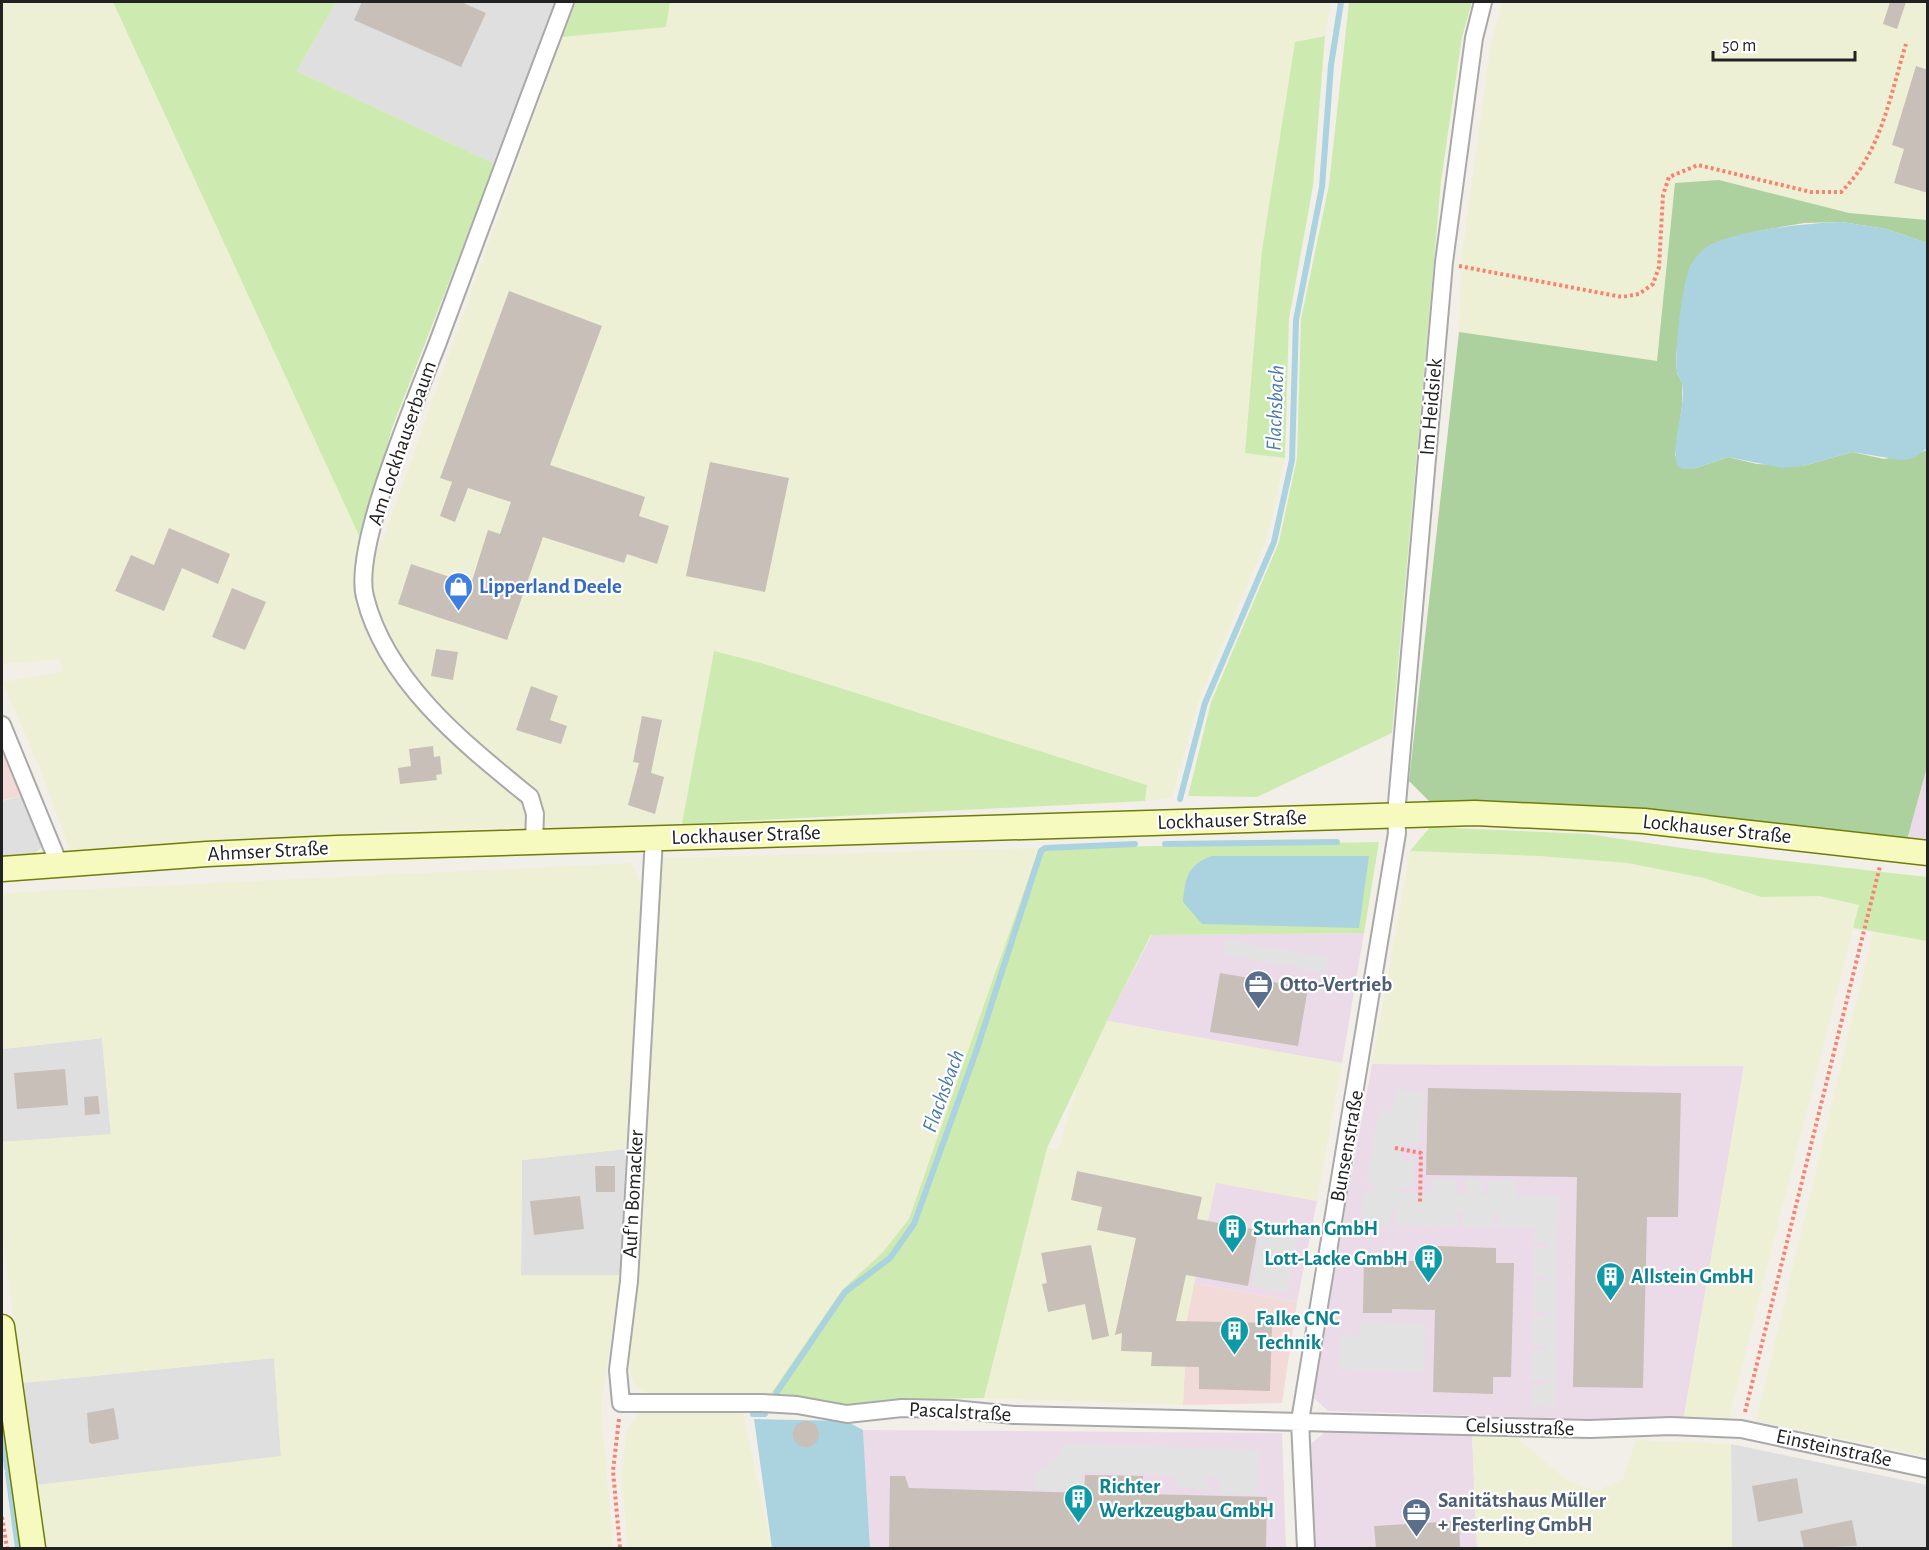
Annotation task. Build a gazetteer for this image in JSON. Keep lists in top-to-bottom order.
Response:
{
  "streets": {
    "street": [
      "Im Heidsiek",
      "Am Lockhauserbaum",
      "Lockhauser Straße",
      "Ahmser Straße",
      "Bunsenstraße",
      "Auf'n Bomacker",
      "Pascalstraße",
      "Celsiusstraße",
      "Einsteinstraße"
    ]
  },
  "crossings": [
    ["Im Heidsiek", "Lockhauser Straße"],
    ["Im Heidsiek", "Bunsenstraße"],
    ["Am Lockhauserbaum", "Lockhauser Straße"],
    ["Am Lockhauserbaum", "Ahmser Straße"],
    ["Lockhauser Straße", "Ahmser Straße"],
    ["Lockhauser Straße", "Bunsenstraße"],
    ["Lockhauser Straße", "Auf'n Bomacker"],
    ["Bunsenstraße", "Pascalstraße"],
    ["Bunsenstraße", "Celsiusstraße"],
    ["Auf'n Bomacker", "Pascalstraße"],
    ["Pascalstraße", "Celsiusstraße"],
    ["Celsiusstraße", "Einsteinstraße"]
  ],
  "water": ["Flachsbach"],
  "places": {
    "shop": ["Lipperland Deele"],
    "office": ["Otto-Vertrieb", "Sanitätshaus Müller + Festerling GmbH"],
    "building": [
      "Sturhan GmbH",
      "Lott-Lacke GmbH",
      "Allstein GmbH",
      "Falke CNC Technik",
      "Richter Werkzeugbau GmbH"
    ]
  },
  "scale_bar": "50 m"
}
